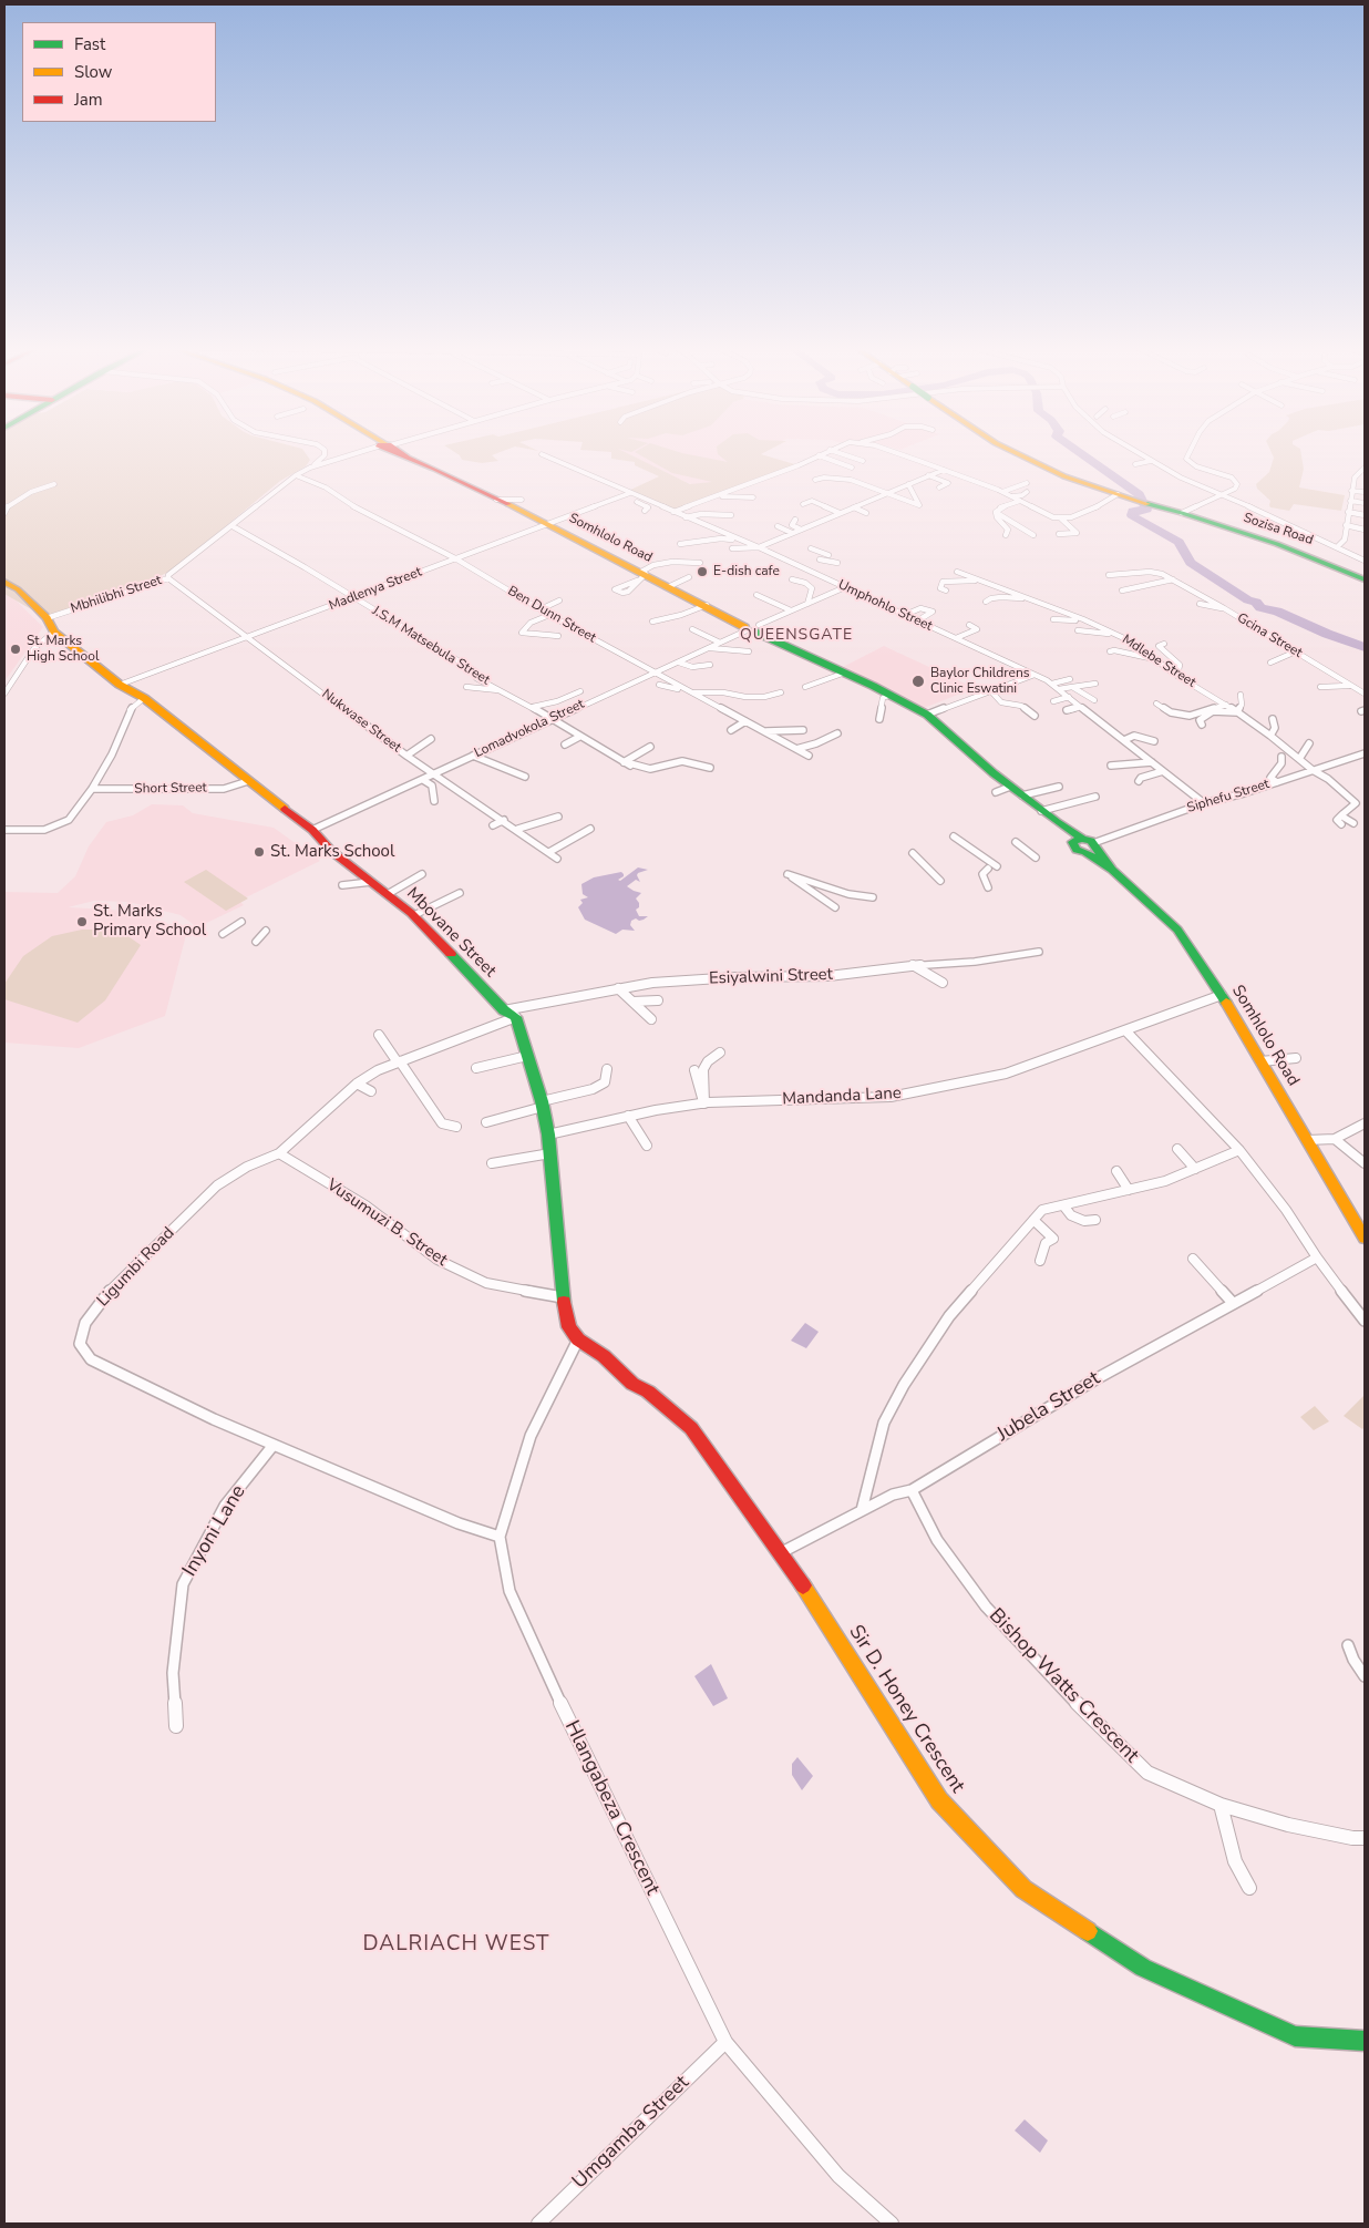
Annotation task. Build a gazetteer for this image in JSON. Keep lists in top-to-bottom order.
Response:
{
  "streets": {
    "main road": [
      "Sozisa Road",
      "Somhlolo Road",
      "Mbovane Street",
      "Sir D. Honey Crescent"
    ],
    "street": [
      "Madlenya Street",
      "Mbhilibhi Street",
      "Umphohlo Street",
      "Ben Dunn Street",
      "Gcina Street",
      "J.S.M Matsebula Street",
      "Mdlebe Street",
      "Nukwase Street",
      "Lomadvokola Street",
      "Short Street",
      "Siphefu Street",
      "Esiyalwini Street",
      "Mandanda Lane",
      "Vusumuzi B. Street",
      "Ligumbi Road",
      "Jubela Street",
      "Inyoni Lane",
      "Bishop Watts Crescent",
      "Hlangabeza Crescent",
      "Umgamba Street"
    ]
  },
  "crossings": [
    ["Somhlolo Road", "Madlenya Street"],
    ["Somhlolo Road", "Lomadvokola Street"],
    ["Somhlolo Road", "Siphefu Street"],
    ["Somhlolo Road", "Mandanda Lane"],
    ["Madlenya Street", "Umphohlo Street"],
    ["Madlenya Street", "Ben Dunn Street"],
    ["Madlenya Street", "J.S.M Matsebula Street"],
    ["Madlenya Street", "Nukwase Street"],
    ["Madlenya Street", "Mbovane Street"],
    ["Mbhilibhi Street", "Ben Dunn Street"],
    ["Mbhilibhi Street", "J.S.M Matsebula Street"],
    ["Mbhilibhi Street", "Nukwase Street"],
    ["Mbhilibhi Street", "Mbovane Street"],
    ["Umphohlo Street", "Lomadvokola Street"],
    ["Umphohlo Street", "Siphefu Street"],
    ["Ben Dunn Street", "Lomadvokola Street"],
    ["J.S.M Matsebula Street", "Lomadvokola Street"],
    ["Mdlebe Street", "Siphefu Street"],
    ["Nukwase Street", "Lomadvokola Street"],
    ["Lomadvokola Street", "Mbovane Street"],
    ["Short Street", "Mbovane Street"],
    ["Mbovane Street", "Esiyalwini Street"],
    ["Mbovane Street", "Ligumbi Road"],
    ["Vusumuzi B. Street", "Ligumbi Road"],
    ["Ligumbi Road", "Inyoni Lane"],
    ["Ligumbi Road", "Hlangabeza Crescent"],
    ["Jubela Street", "Bishop Watts Crescent"],
    ["Jubela Street", "Sir D. Honey Crescent"],
    ["Sir D. Honey Crescent", "Hlangabeza Crescent"],
    ["Hlangabeza Crescent", "Umgamba Street"]
  ],
  "districts": ["QUEENSGATE", "DALRIACH WEST"],
  "places": [
    "E-dish cafe",
    "St. Marks High School",
    "Baylor Childrens Clinic Eswatini",
    "St. Marks School",
    "St. Marks Primary School"
  ],
  "legend": ["Fast", "Slow", "Jam"]
}
